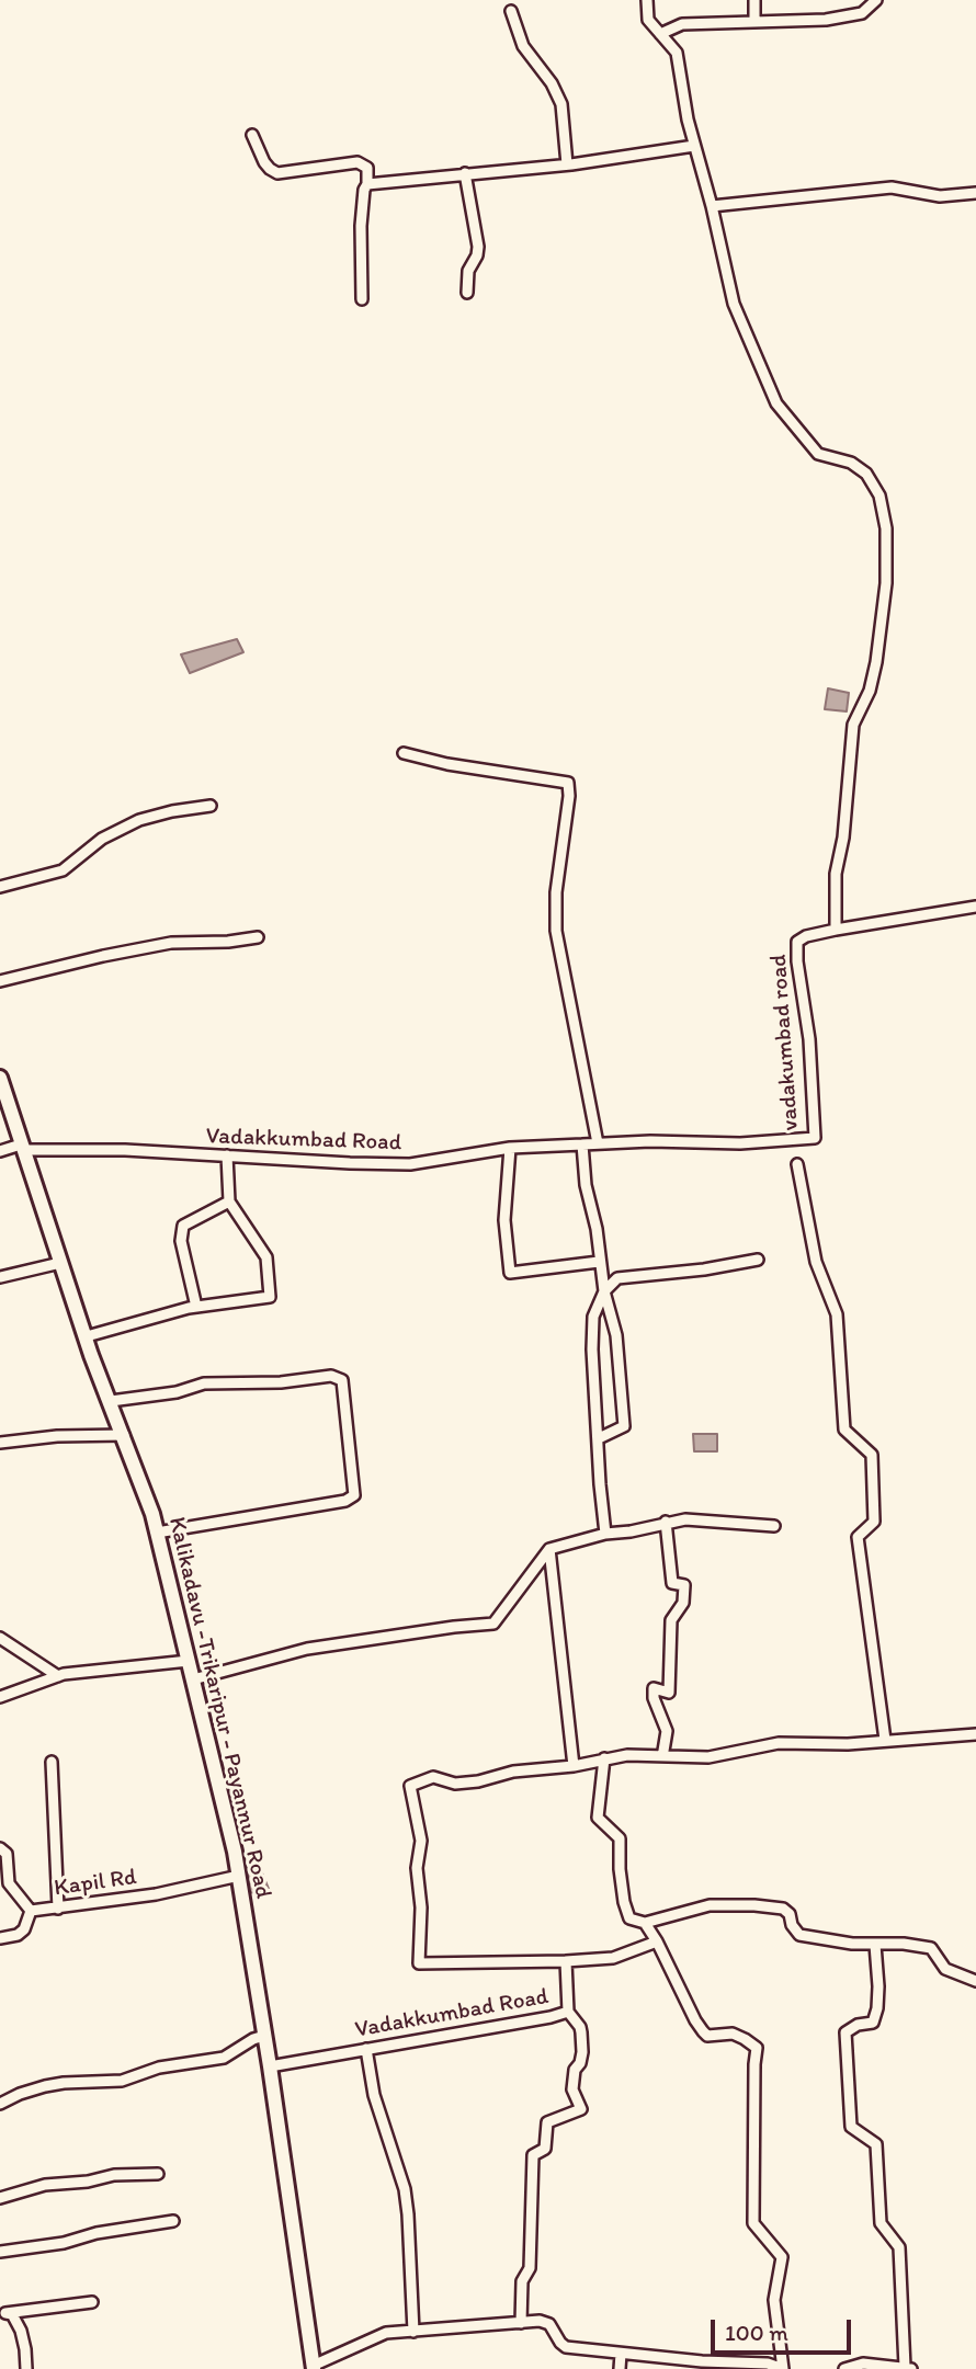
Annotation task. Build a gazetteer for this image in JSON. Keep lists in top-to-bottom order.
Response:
{
  "streets": {
    "main road": ["Kalikadavu -Trikaripur - Payannur Road"],
    "street": ["vadakumbad road", "Vadakkumbad Road", "Kapil Rd"]
  },
  "crossings": [
    ["vadakumbad road", "Vadakkumbad Road"],
    ["Vadakkumbad Road", "Kalikadavu -Trikaripur - Payannur Road"],
    ["Kalikadavu -Trikaripur - Payannur Road", "Kapil Rd"]
  ],
  "scale_bar": "100 m"
}
